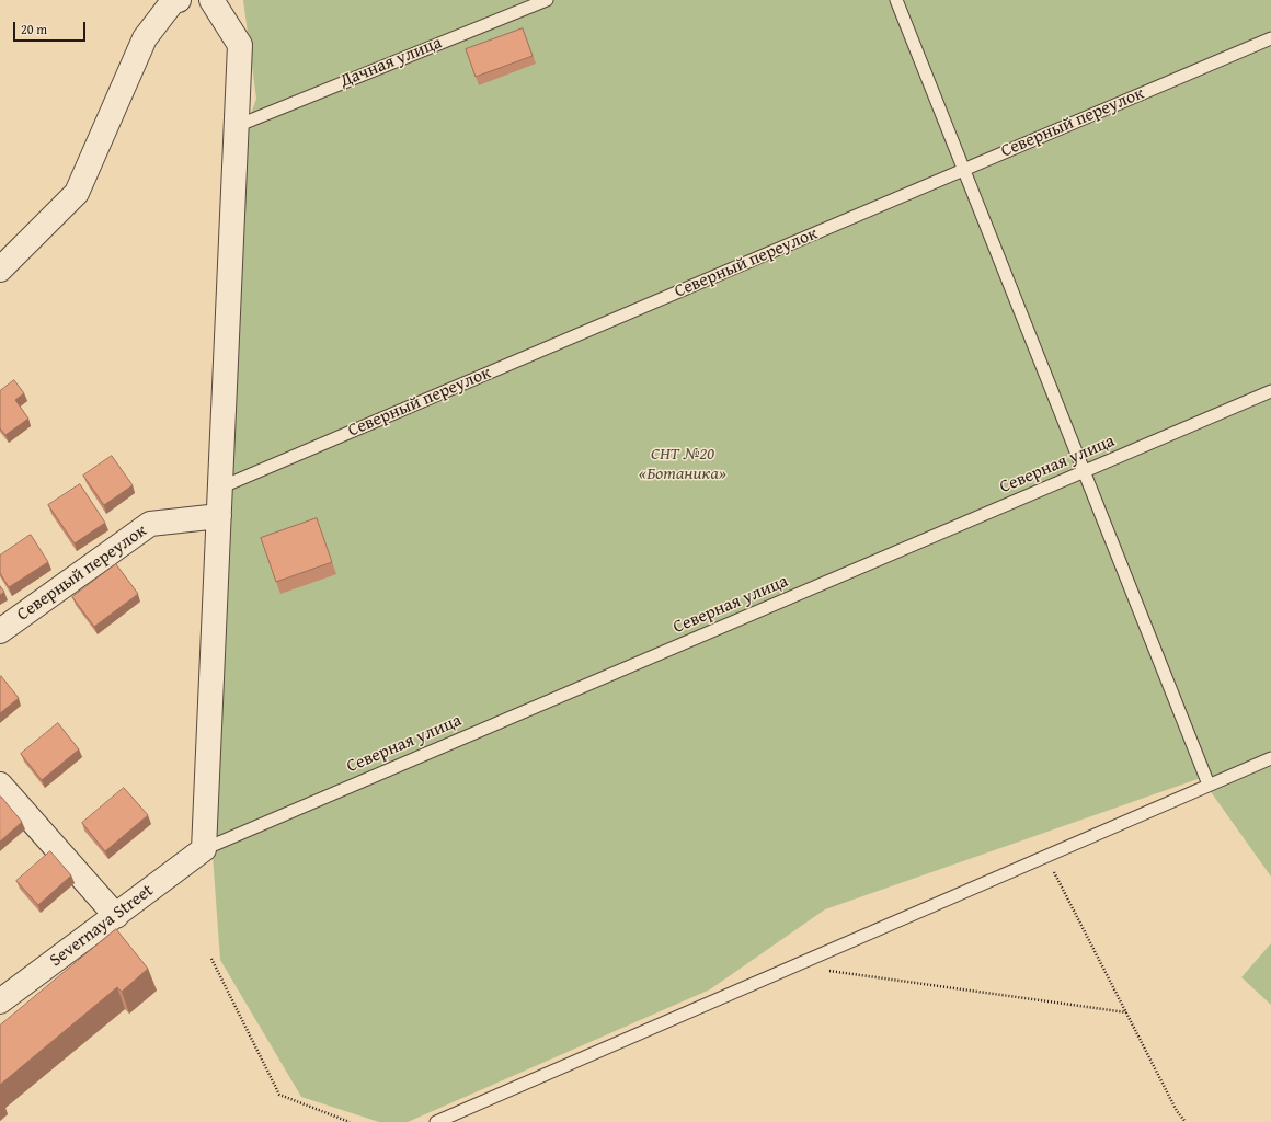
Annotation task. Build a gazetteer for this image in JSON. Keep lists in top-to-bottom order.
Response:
{
  "streets": {
    "street": ["Северный переулок", "Severnaya Street"],
    "lane": ["Дачная улица", "Северная улица"]
  },
  "crossings": [
    ["Северная улица", "Severnaya Street"]
  ],
  "parks": ["СНТ №20 «Ботаника»"],
  "scale_bar": "20 m"
}
